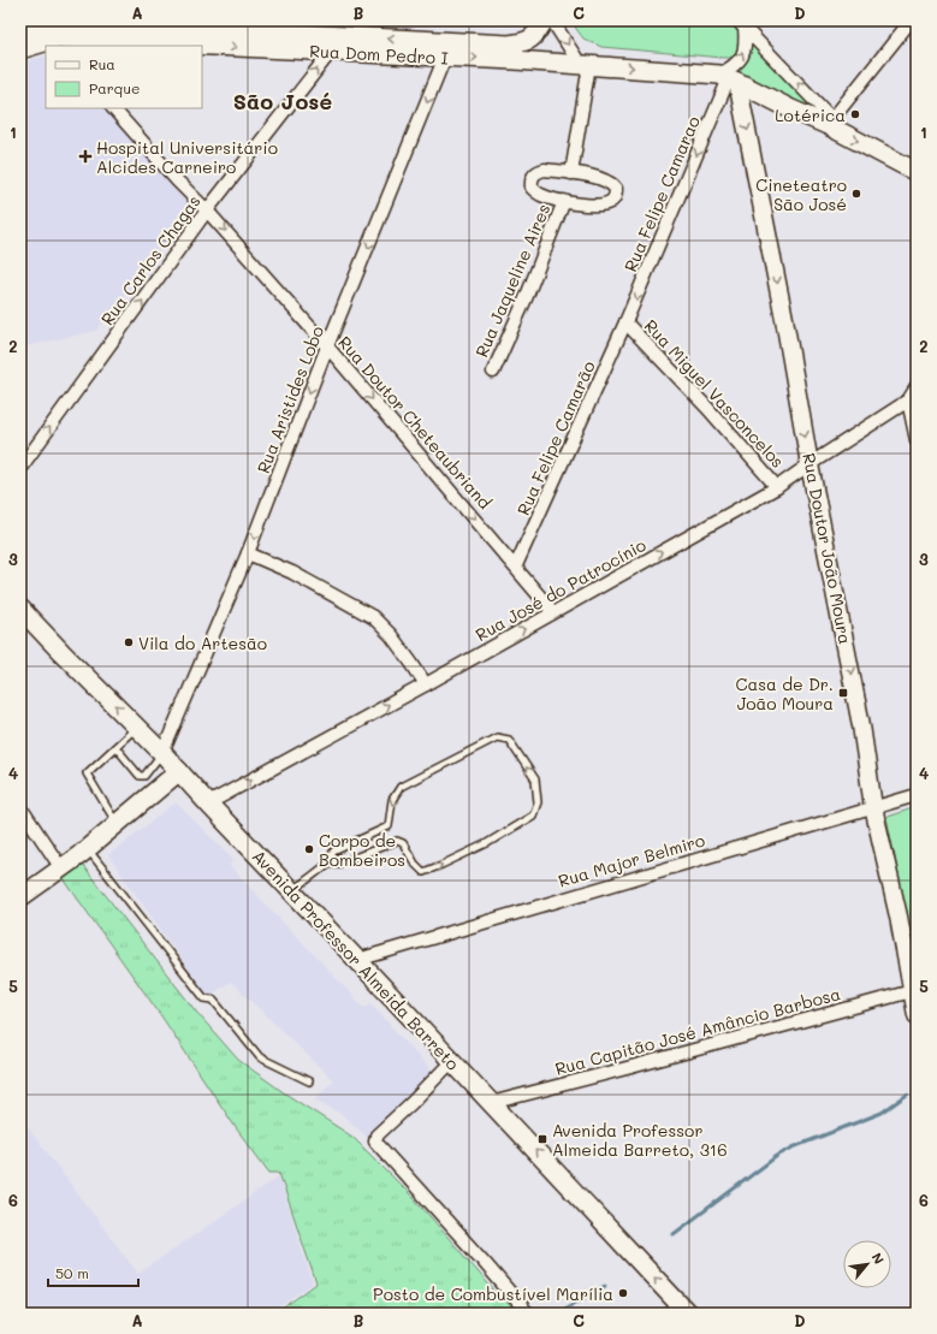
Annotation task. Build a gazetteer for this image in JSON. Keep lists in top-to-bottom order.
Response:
{
  "streets": {
    "main road": ["Rua Dom Pedro I", "Rua Doutor João Moura", "Avenida Professor Almeida Barreto"],
    "street": [
      "Rua Felipe Camarao",
      "Rua Carlos Chagas",
      "Rua Jaqueline Aires",
      "Rua Miguel Vasconcelos",
      "Rua Aristides Lobo",
      "Rua Doutor Cheteaubriand",
      "Rua Felipe Camarão",
      "Rua José do Patrocínio",
      "Rua Major Belmiro",
      "Rua Capitão José Amâncio Barbosa"
    ]
  },
  "crossings": [
    ["Rua Dom Pedro I", "Rua Felipe Camarao"],
    ["Rua Dom Pedro I", "Rua Carlos Chagas"],
    ["Rua Dom Pedro I", "Rua Aristides Lobo"],
    ["Rua Dom Pedro I", "Rua Doutor João Moura"],
    ["Rua Felipe Camarao", "Rua Miguel Vasconcelos"],
    ["Rua Felipe Camarao", "Rua Felipe Camarão"],
    ["Rua Felipe Camarao", "Rua Doutor João Moura"],
    ["Rua Carlos Chagas", "Rua Doutor Cheteaubriand"],
    ["Rua Miguel Vasconcelos", "Rua Felipe Camarão"],
    ["Rua Miguel Vasconcelos", "Rua José do Patrocínio"],
    ["Rua Aristides Lobo", "Rua Doutor Cheteaubriand"],
    ["Rua Aristides Lobo", "Avenida Professor Almeida Barreto"],
    ["Rua Doutor Cheteaubriand", "Rua Felipe Camarão"],
    ["Rua Doutor Cheteaubriand", "Rua José do Patrocínio"],
    ["Rua Doutor João Moura", "Rua José do Patrocínio"],
    ["Rua Doutor João Moura", "Rua Major Belmiro"],
    ["Rua Doutor João Moura", "Rua Capitão José Amâncio Barbosa"],
    ["Rua José do Patrocínio", "Avenida Professor Almeida Barreto"],
    ["Rua Major Belmiro", "Avenida Professor Almeida Barreto"],
    ["Avenida Professor Almeida Barreto", "Rua Capitão José Amâncio Barbosa"]
  ],
  "one_way": [
    "Rua Felipe Camarao",
    "Rua Carlos Chagas",
    "Rua Aristides Lobo",
    "Rua Doutor Cheteaubriand",
    "Rua Doutor João Moura",
    "Rua José do Patrocínio",
    "Avenida Professor Almeida Barreto"
  ],
  "districts": ["São José"],
  "places": {
    "other": [
      "Lotérica",
      "Cineteatro São José",
      "Vila do Artesão",
      "Corpo de Bombeiros",
      "Posto de Combustível Marília"
    ],
    "health": ["Hospital Universitário Alcides Carneiro"],
    "transit": ["Casa de Dr. João Moura", "Avenida Professor Almeida Barreto, 316"]
  },
  "legend": ["Rua", "Parque"],
  "scale_bar": "50 m",
  "north": "top right",
  "grid": {
    "columns": [
      "A",
      "B",
      "C",
      "D"
    ],
    "rows": [
      "1",
      "2",
      "3",
      "4",
      "5",
      "6"
    ]
  }
}
